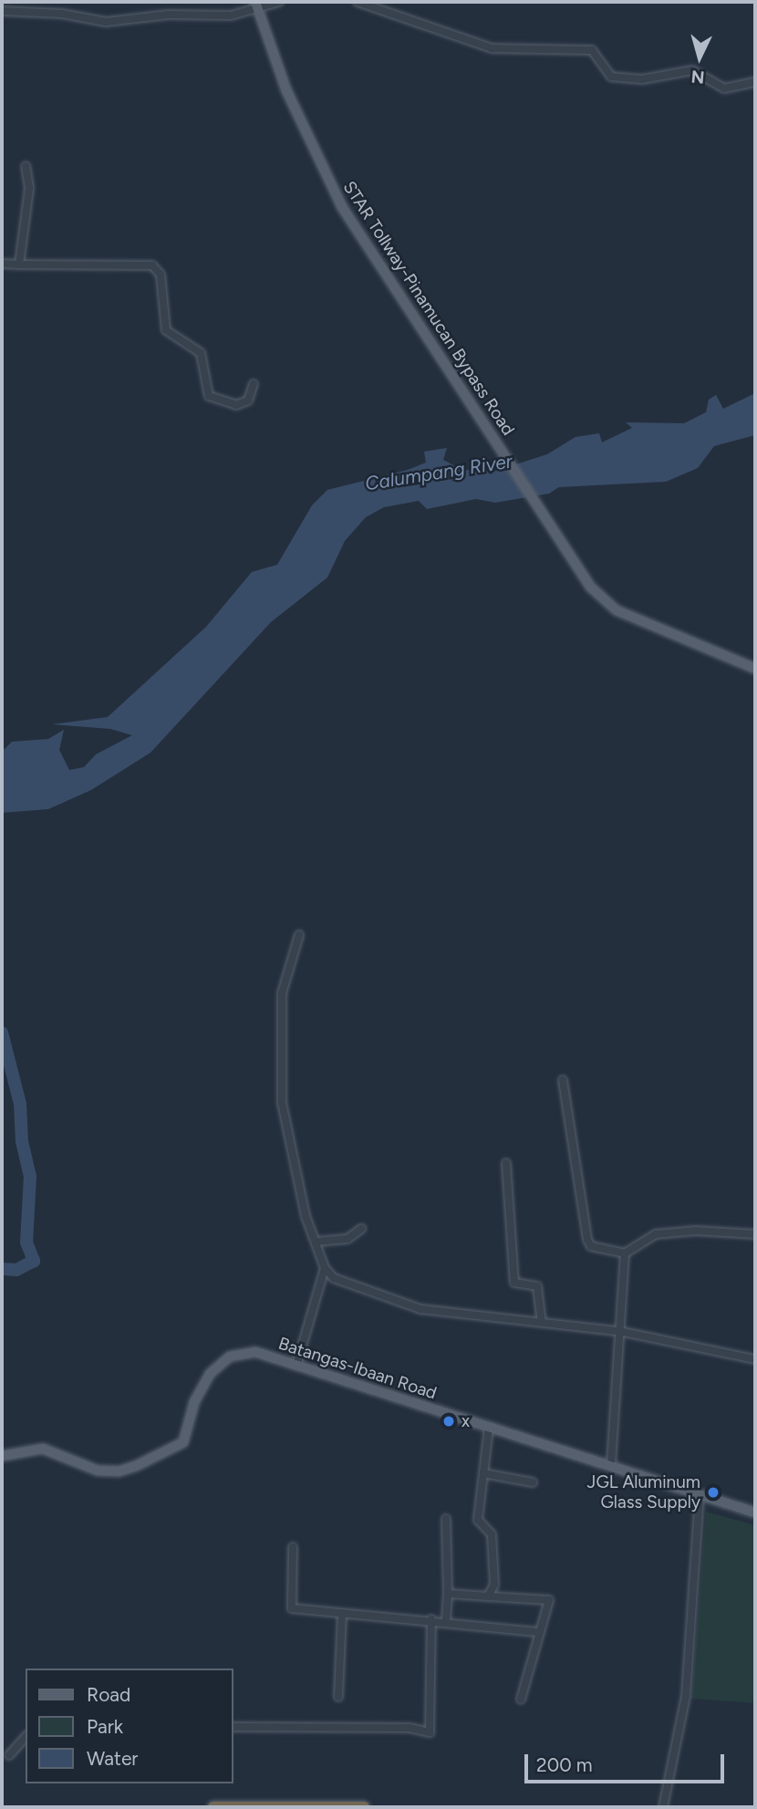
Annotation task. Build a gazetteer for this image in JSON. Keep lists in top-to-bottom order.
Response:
{
  "streets": {
    "main road": ["STAR Tollway-Pinamucan Bypass Road", "Batangas-Ibaan Road"]
  },
  "water": ["Calumpang River"],
  "places": ["x", "JGL Aluminum Glass Supply"],
  "legend": ["Road", "Park", "Water"],
  "scale_bar": "200 m",
  "north": "bottom"
}
